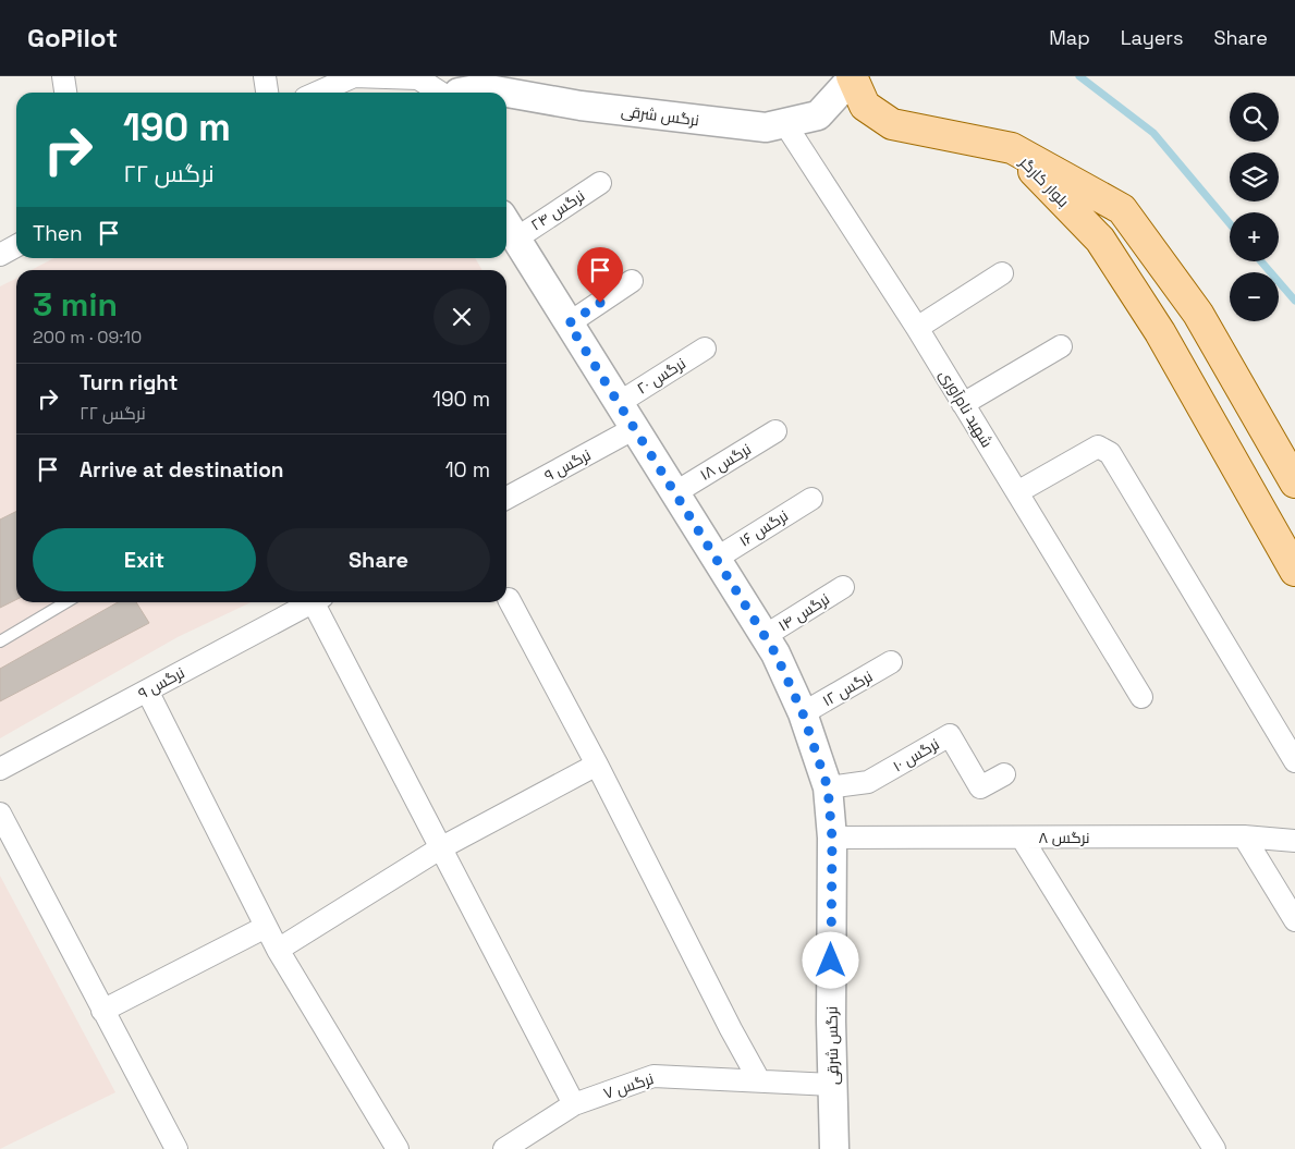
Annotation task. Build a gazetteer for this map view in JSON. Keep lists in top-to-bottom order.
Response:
{
  "streets": {
    "main road": ["بلوار کارگر"],
    "street": [
      "نرگس شرقی",
      "نرگس ۲۴",
      "نرگس ۲۰",
      "شهید نام‌آوری",
      "نرگس ۱۸",
      "نرگس ۹",
      "نرگس ۱۶",
      "نرگس ۱۴",
      "نرگس ۱۲",
      "نرگس ۱۰",
      "نرگس ۸",
      "نرگس ۷"
    ]
  },
  "crossings": [
    ["نرگس شرقی", "نرگس ۲۴"],
    ["نرگس شرقی", "نرگس ۲۰"],
    ["نرگس شرقی", "شهید نام‌آوری"],
    ["نرگس شرقی", "نرگس ۱۸"],
    ["نرگس شرقی", "نرگس ۹"],
    ["نرگس شرقی", "نرگس ۱۶"],
    ["نرگس شرقی", "نرگس ۱۴"],
    ["نرگس شرقی", "نرگس ۱۲"],
    ["نرگس شرقی", "نرگس ۱۰"],
    ["نرگس شرقی", "نرگس ۸"],
    ["نرگس شرقی", "نرگس ۷"]
  ],
  "page": {
    "header": "GoPilot",
    "nav": ["Map", "Layers", "Share"],
    "map_buttons": ["+", "−"],
    "turn": ["190 m", "نرگس ۲۲"],
    "then": "Then",
    "heading": ["3 min", "200 m · 09:10"],
    "list": [
      {
        "name": "Turn right",
        "note": "نرگس ۲۲",
        "value": "190 m"
      },
      {
        "name": "Arrive at destination",
        "value": "10 m"
      }
    ],
    "buttons": ["Exit", "Share"]
  }
}
